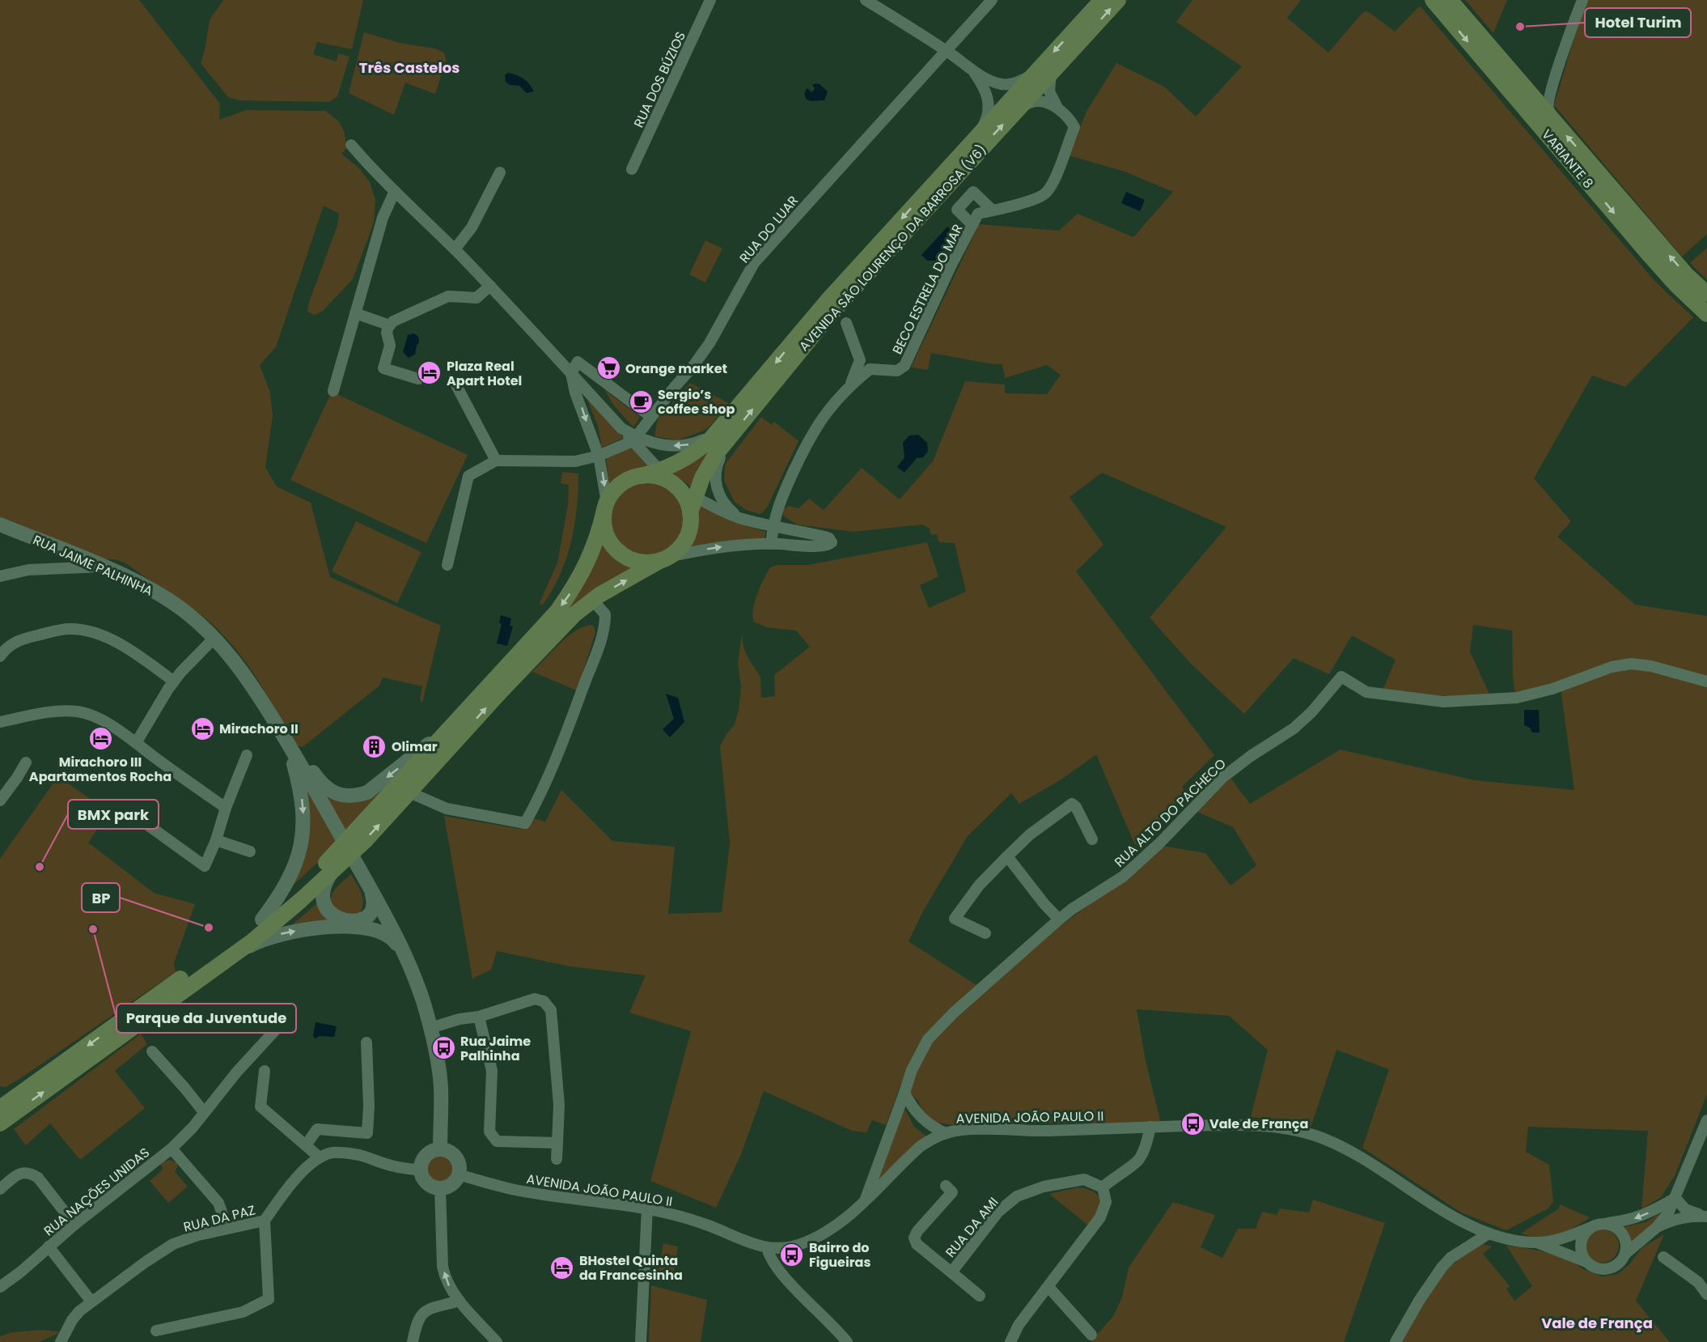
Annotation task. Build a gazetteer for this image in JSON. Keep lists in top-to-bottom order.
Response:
{
  "streets": {
    "main road": ["VARIANTE 8", "AVENIDA SÃO LOURENÇO DA BARROSA (V6)"],
    "street": [
      "RUA DOS BÚZIOS",
      "RUA DO LUAR",
      "BECO ESTRELA DO MAR",
      "RUA JAIME PALHINHA",
      "RUA ALTO DO PACHECO",
      "AVENIDA JOÃO PAULO II",
      "RUA NAÇÕES UNIDAS",
      "RUA DA PAZ",
      "RUA DA AMI"
    ]
  },
  "crossings": [
    ["RUA JAIME PALHINHA", "AVENIDA JOÃO PAULO II"],
    ["RUA ALTO DO PACHECO", "AVENIDA JOÃO PAULO II"]
  ],
  "districts": ["Três Castelos", "Vale de França"],
  "places": {
    "other": [
      "Hotel Turim",
      "BMX park",
      "BP",
      "Parque da Juventude"
    ],
    "supermarket": ["Orange market"],
    "hotel": [
      "Plaza Real Apart Hotel",
      "Mirachoro II",
      "Mirachoro III Apartamentos Rocha",
      "BHostel Quinta da Francesinha"
    ],
    "cafe": ["Sergio’s coffee shop"],
    "building": ["Olimar"],
    "bus stop": ["Rua Jaime Palhinha", "Vale de França", "Bairro do Figueiras"]
  }
}
